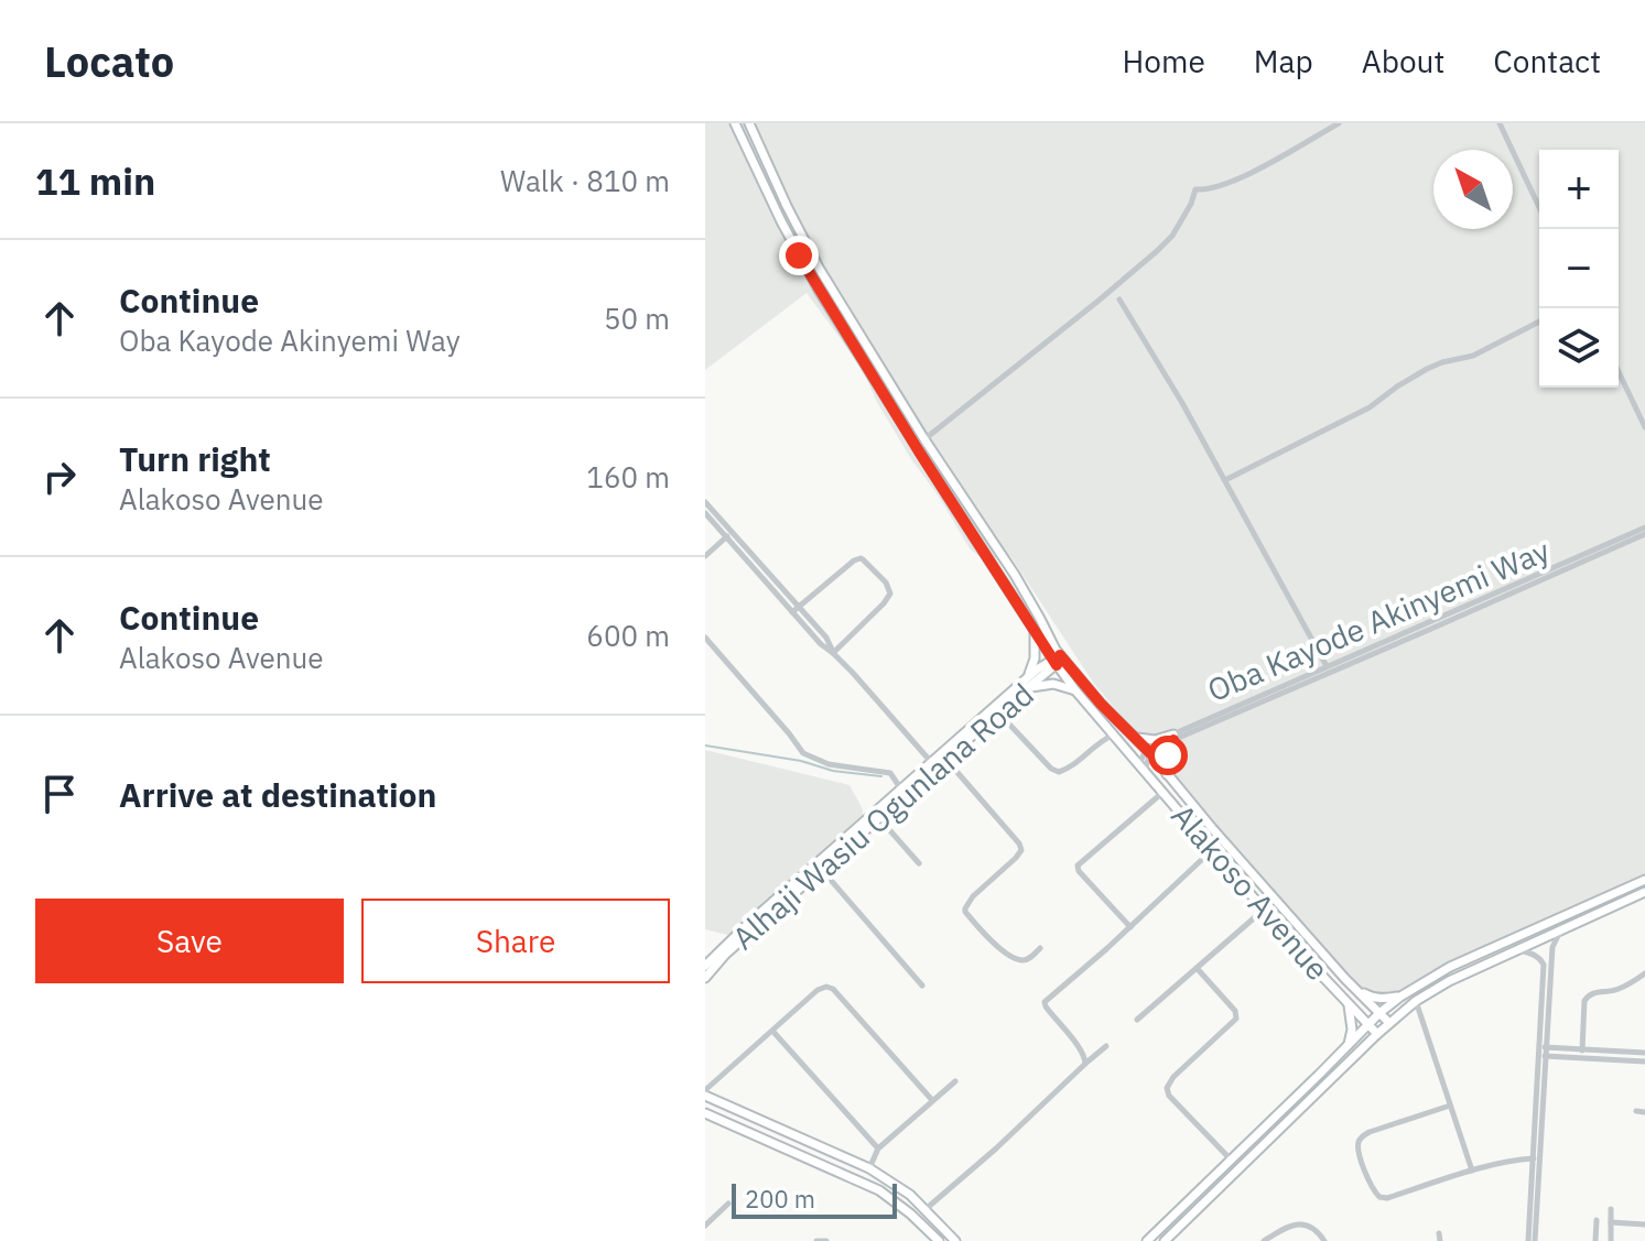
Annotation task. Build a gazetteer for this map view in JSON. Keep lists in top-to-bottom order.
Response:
{
  "streets": {
    "street": ["Oba Kayode Akinyemi Way", "Alhaji Wasiu Ogunlana Road", "Alakoso Avenue"]
  },
  "crossings": [
    ["Oba Kayode Akinyemi Way", "Alakoso Avenue"],
    ["Alhaji Wasiu Ogunlana Road", "Alakoso Avenue"]
  ],
  "scale_bar": "200 m",
  "north": "top left",
  "page": {
    "header": "Locato",
    "nav": [
      "Home",
      "Map",
      "About",
      "Contact"
    ],
    "heading": ["11 min", "Walk · 810 m"],
    "map_buttons": ["+", "−"],
    "list": [
      ["Continue", "Oba Kayode Akinyemi Way", "50 m"],
      ["Turn right", "Alakoso Avenue", "160 m"],
      ["Continue", "Alakoso Avenue", "600 m"],
      "Arrive at destination"
    ],
    "buttons": ["Save", "Share"],
    "scale": "200 m"
  }
}
